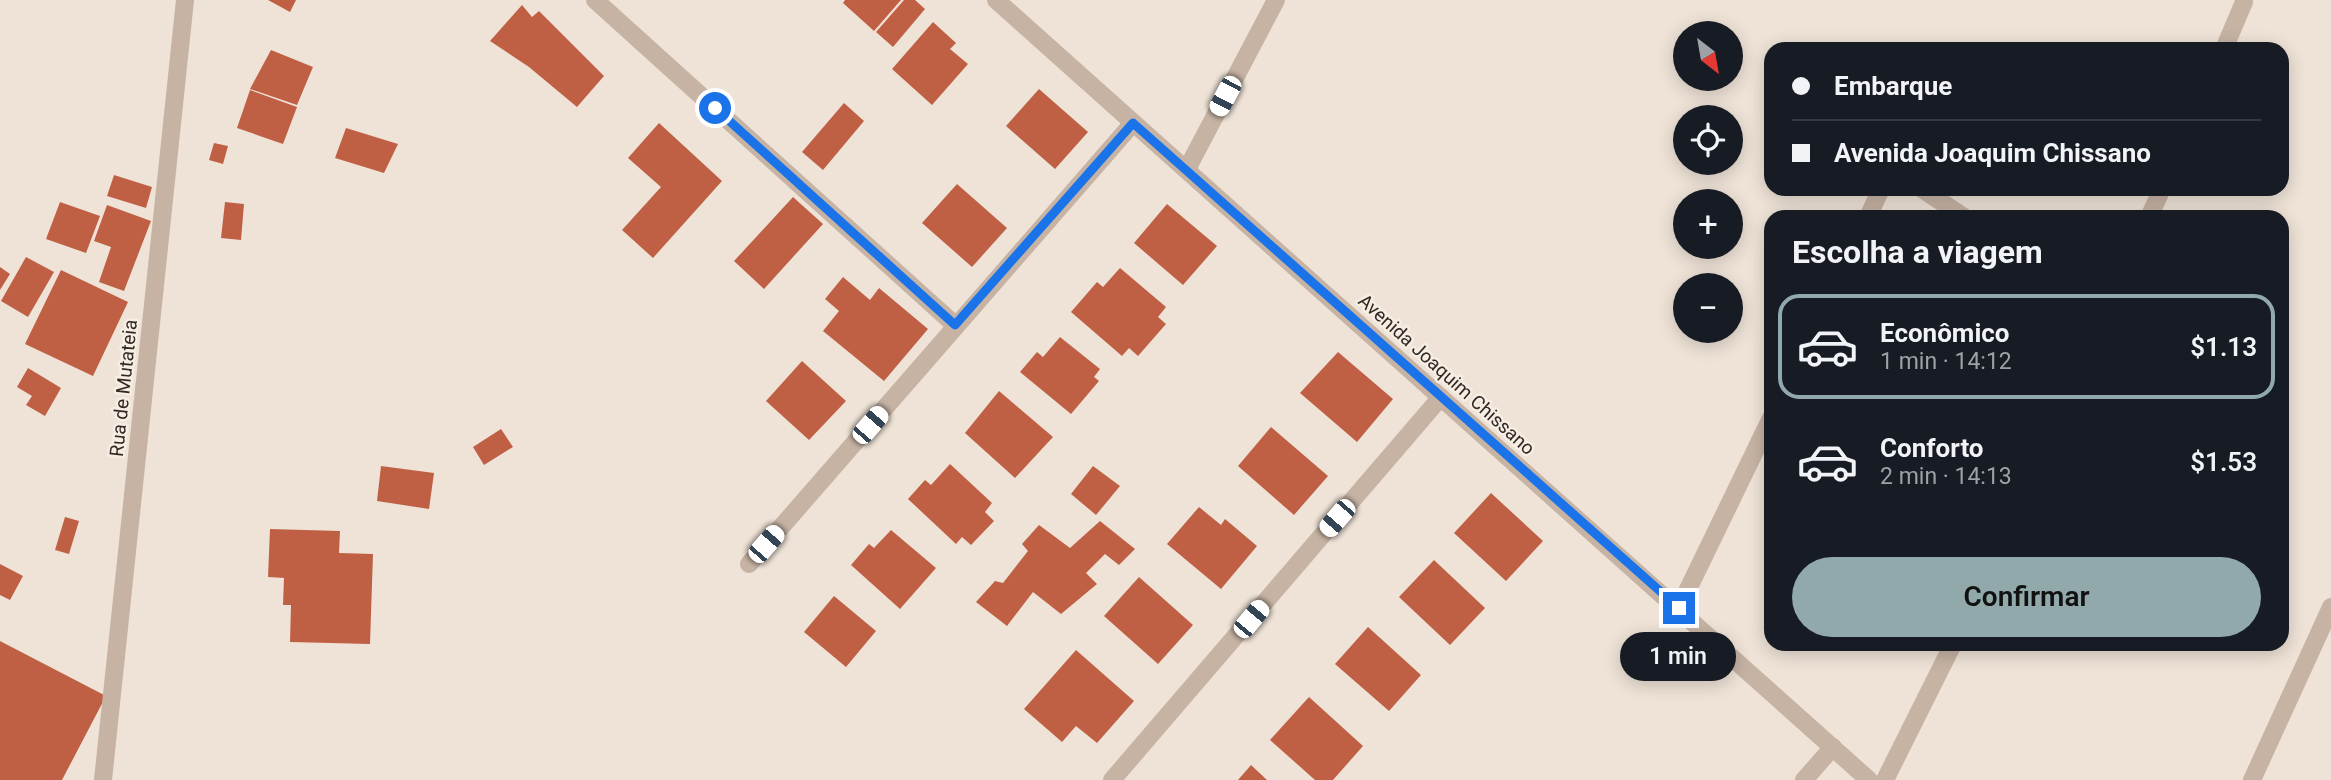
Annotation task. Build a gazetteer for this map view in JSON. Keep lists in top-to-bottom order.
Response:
{
  "streets": {
    "street": ["Avenida Joaquim Chissano", "Rua de Mutateia"]
  },
  "north": "bottom right",
  "page": {
    "map_buttons": ["+", "−"],
    "banner": ["Embarque", "Avenida Joaquim Chissano"],
    "heading": "Escolha a viagem",
    "list": [
      {
        "name": "Econômico",
        "note": "1 min · 14:12",
        "value": "$1.13"
      },
      {
        "name": "Conforto",
        "note": "2 min · 14:13",
        "value": "$1.53"
      }
    ],
    "buttons": "Confirmar",
    "bubble": "1 min"
  }
}
